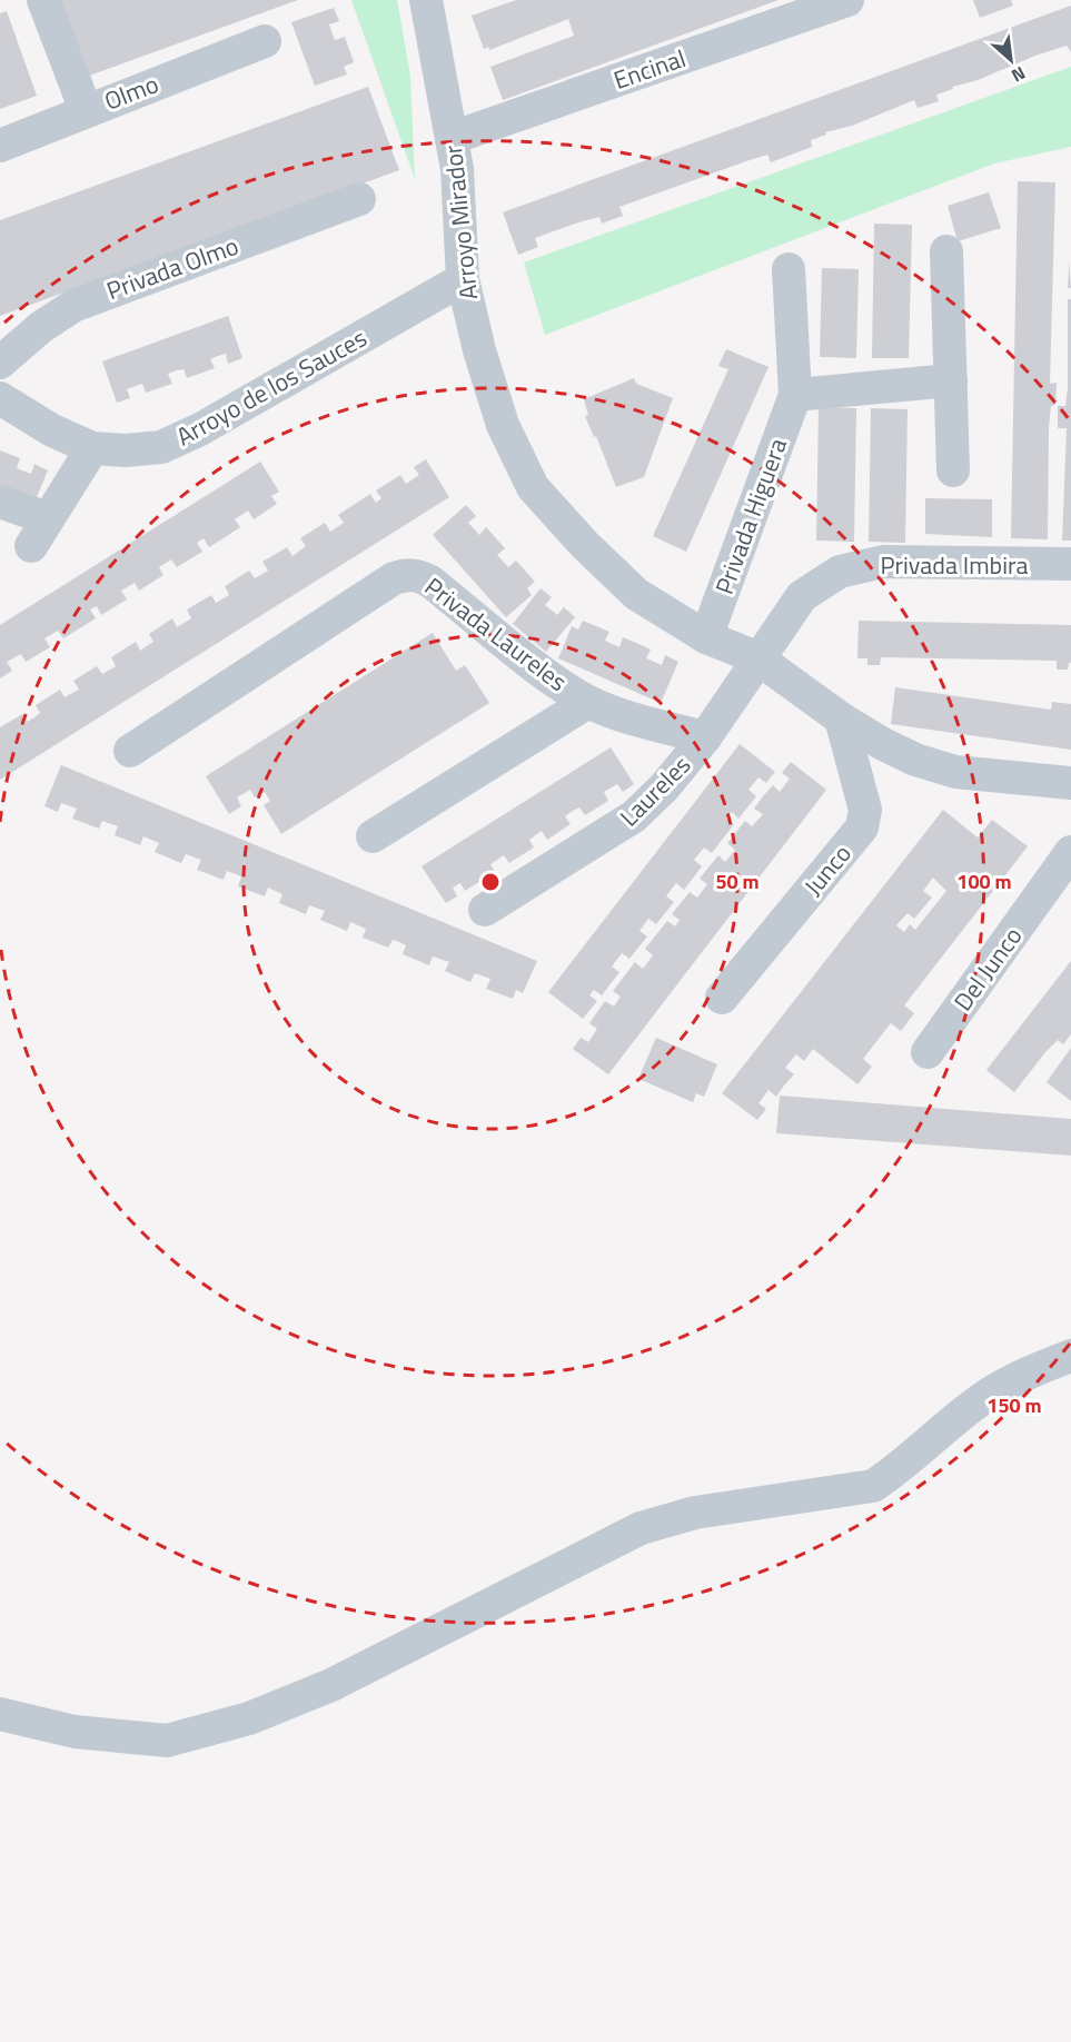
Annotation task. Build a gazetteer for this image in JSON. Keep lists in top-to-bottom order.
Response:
{
  "streets": {
    "street": [
      "Encinal",
      "Olmo",
      "Arroyo Mirador",
      "Privada Olmo",
      "Arroyo de los Sauces",
      "Privada Higuera",
      "Privada Imbira",
      "Privada Laureles",
      "Laureles",
      "Junco",
      "Del Junco"
    ]
  },
  "crossings": [
    ["Encinal", "Arroyo Mirador"],
    ["Arroyo Mirador", "Arroyo de los Sauces"],
    ["Arroyo Mirador", "Privada Higuera"],
    ["Arroyo Mirador", "Privada Imbira"],
    ["Arroyo Mirador", "Laureles"],
    ["Arroyo Mirador", "Junco"],
    ["Privada Imbira", "Laureles"],
    ["Privada Laureles", "Laureles"]
  ],
  "north": "bottom right",
  "rings": ["50 m", "100 m", "150 m"]
}
